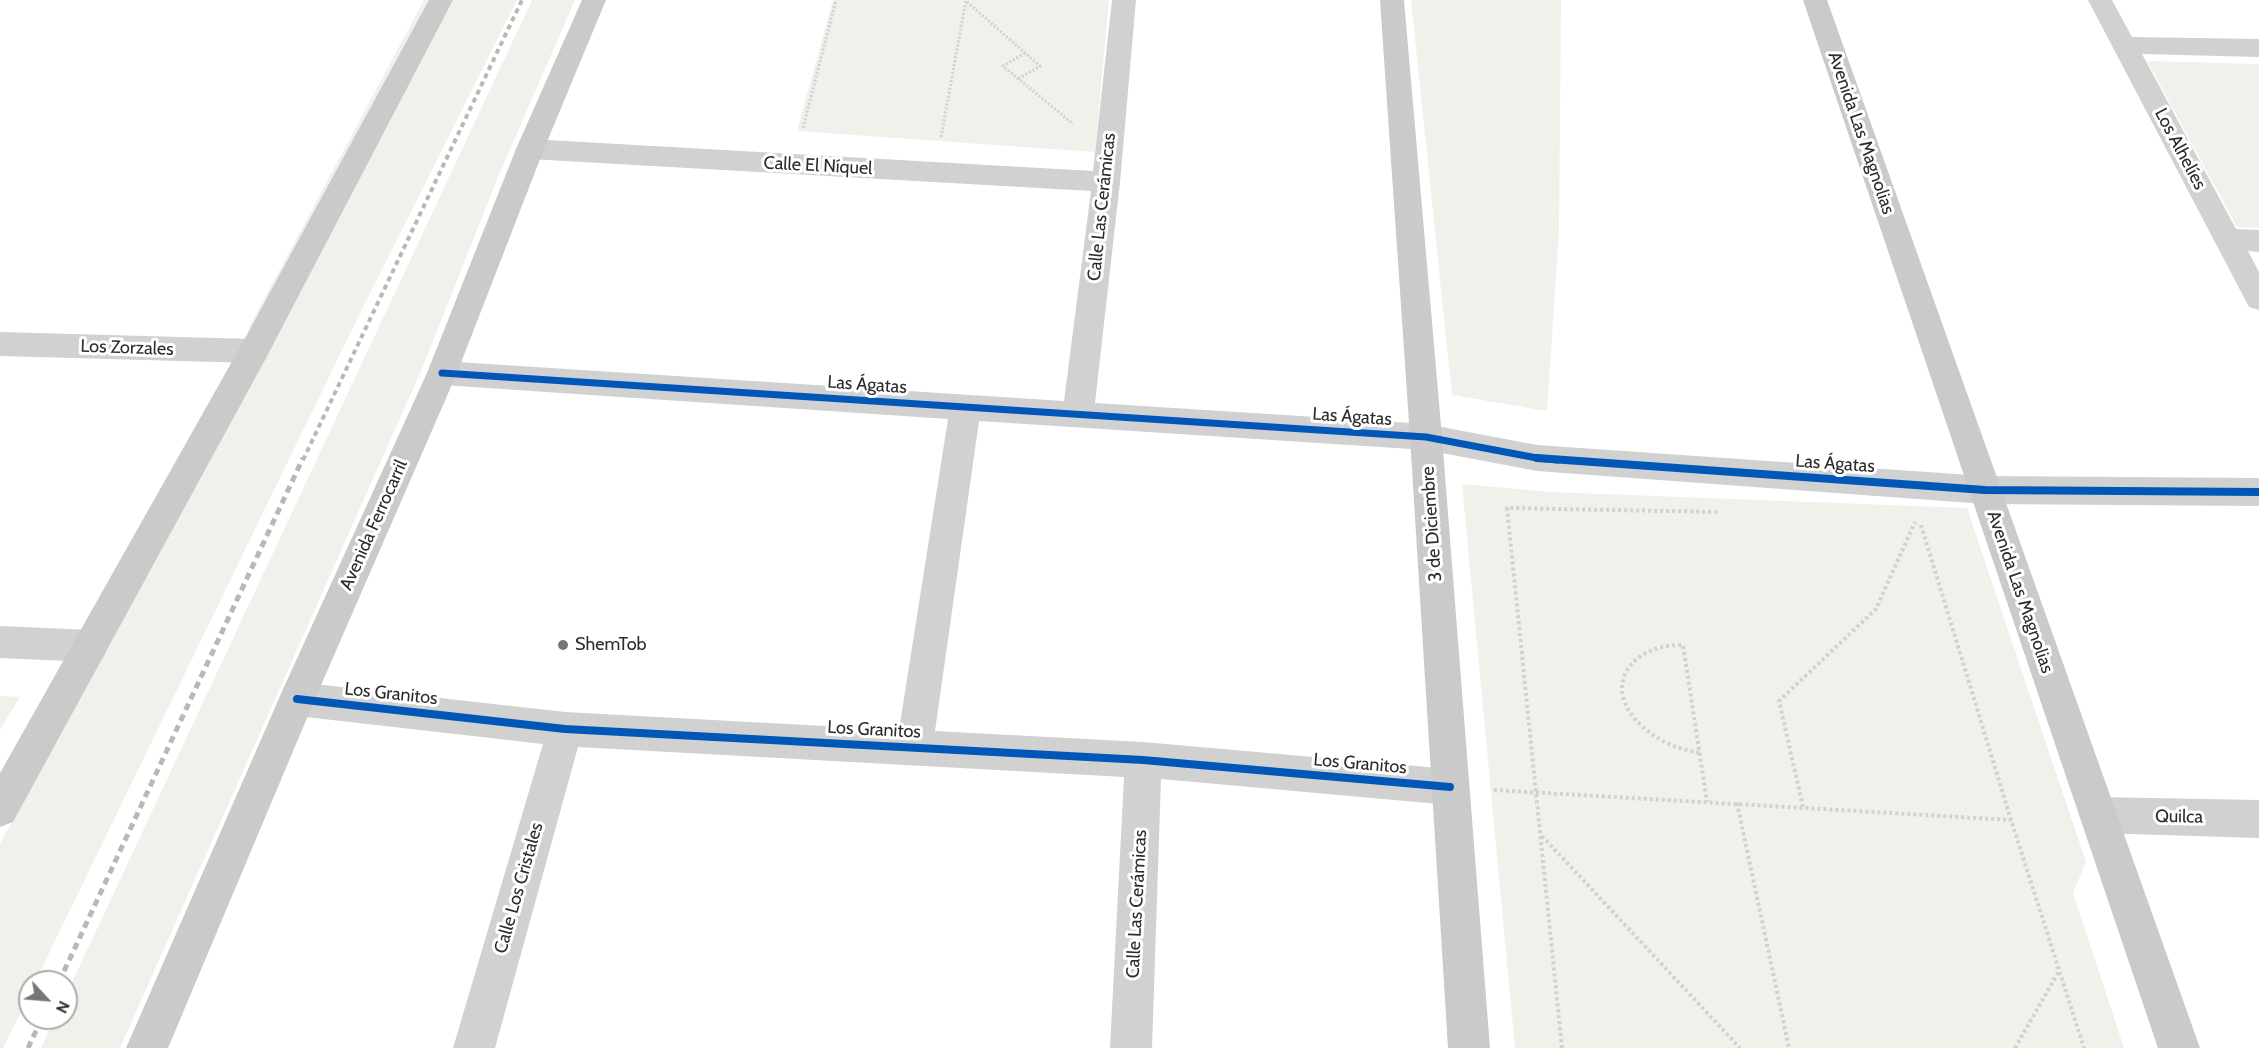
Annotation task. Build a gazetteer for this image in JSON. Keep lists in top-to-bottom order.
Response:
{
  "streets": {
    "street": [
      "Avenida Las Magnolias",
      "Los Alhelíes",
      "Calle El Níquel",
      "Calle Las Cerámicas",
      "Los Zorzales",
      "Las Ágatas",
      "3 de Diciembre",
      "Avenida Ferrocarril",
      "Los Granitos",
      "Quilca",
      "Calle Los Cristales"
    ]
  },
  "crossings": [
    ["Avenida Las Magnolias", "Las Ágatas"],
    ["Avenida Las Magnolias", "Quilca"],
    ["Calle El Níquel", "Calle Las Cerámicas"],
    ["Calle El Níquel", "Avenida Ferrocarril"],
    ["Calle Las Cerámicas", "Las Ágatas"],
    ["Calle Las Cerámicas", "Los Granitos"],
    ["Las Ágatas", "3 de Diciembre"],
    ["Las Ágatas", "Avenida Ferrocarril"],
    ["3 de Diciembre", "Los Granitos"],
    ["Avenida Ferrocarril", "Los Granitos"],
    ["Los Granitos", "Calle Los Cristales"]
  ],
  "places": ["ShemTob"],
  "north": "bottom right"
}
